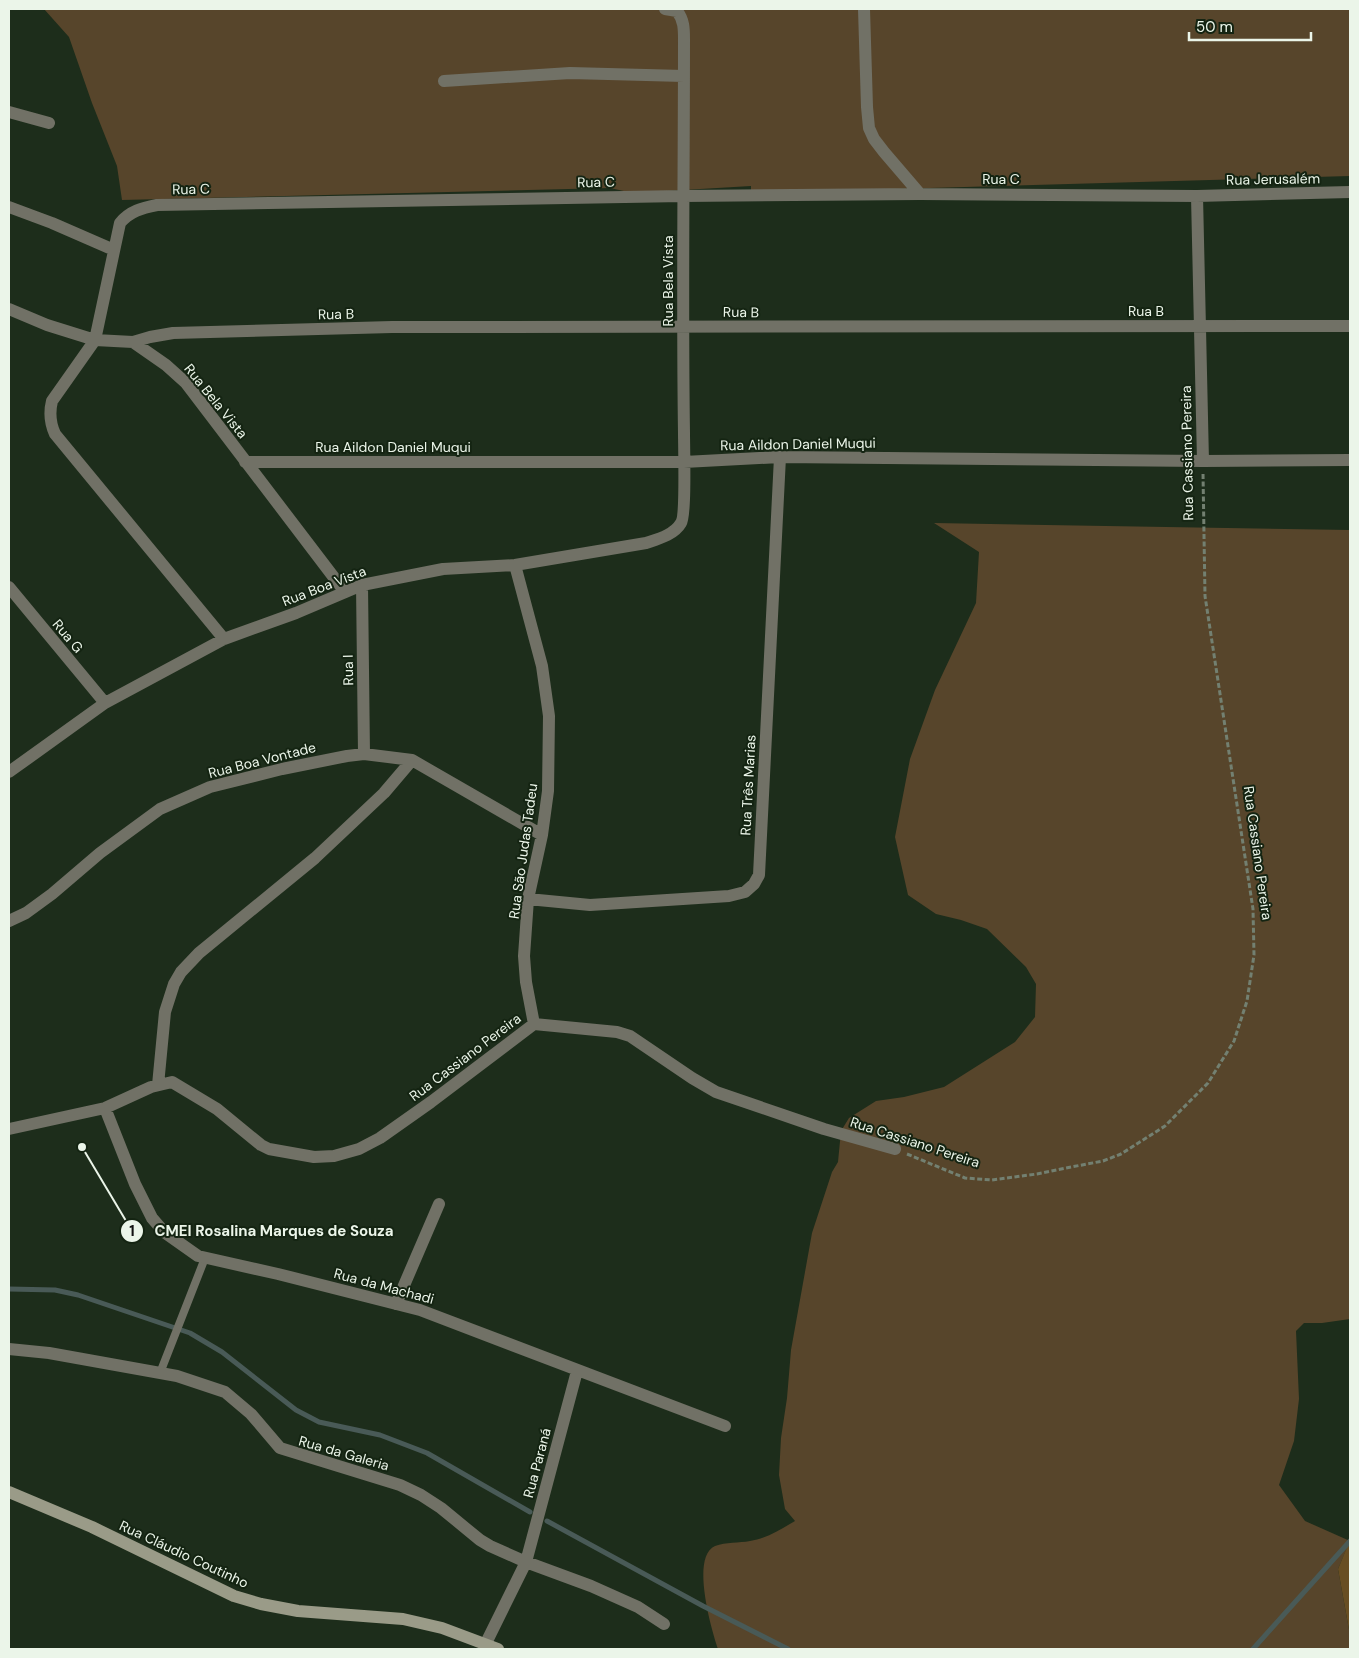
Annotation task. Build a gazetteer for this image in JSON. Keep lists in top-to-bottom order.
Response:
{
  "streets": {
    "street": [
      "Rua C",
      "Rua Jerusalém",
      "Rua Bela Vista",
      "Rua B",
      "Rua Aildon Daniel Muqui",
      "Rua Cassiano Pereira",
      "Rua Boa Vista",
      "Rua G",
      "Rua I",
      "Rua Boa Vontade",
      "Rua Três Marias",
      "Rua São Judas Tadeu",
      "Rua da Machadi",
      "Rua da Galeria",
      "Rua Paraná",
      "Rua Cláudio Coutinho"
    ]
  },
  "crossings": [
    ["Rua C", "Rua Jerusalém"],
    ["Rua C", "Rua Bela Vista"],
    ["Rua C", "Rua Cassiano Pereira"],
    ["Rua Jerusalém", "Rua Cassiano Pereira"],
    ["Rua Bela Vista", "Rua B"],
    ["Rua Bela Vista", "Rua Aildon Daniel Muqui"],
    ["Rua Bela Vista", "Rua Boa Vista"],
    ["Rua B", "Rua Cassiano Pereira"],
    ["Rua Aildon Daniel Muqui", "Rua Cassiano Pereira"],
    ["Rua Aildon Daniel Muqui", "Rua Três Marias"],
    ["Rua Cassiano Pereira", "Rua São Judas Tadeu"],
    ["Rua Cassiano Pereira", "Rua da Machadi"],
    ["Rua Boa Vista", "Rua G"],
    ["Rua Boa Vista", "Rua I"],
    ["Rua Boa Vista", "Rua São Judas Tadeu"],
    ["Rua I", "Rua Boa Vontade"],
    ["Rua Boa Vontade", "Rua São Judas Tadeu"],
    ["Rua Três Marias", "Rua São Judas Tadeu"],
    ["Rua da Machadi", "Rua Paraná"],
    ["Rua da Galeria", "Rua Paraná"],
    ["Rua Paraná", "Rua Cláudio Coutinho"]
  ],
  "places": ["CMEI Rosalina Marques de Souza"],
  "scale_bar": "50 m"
}
